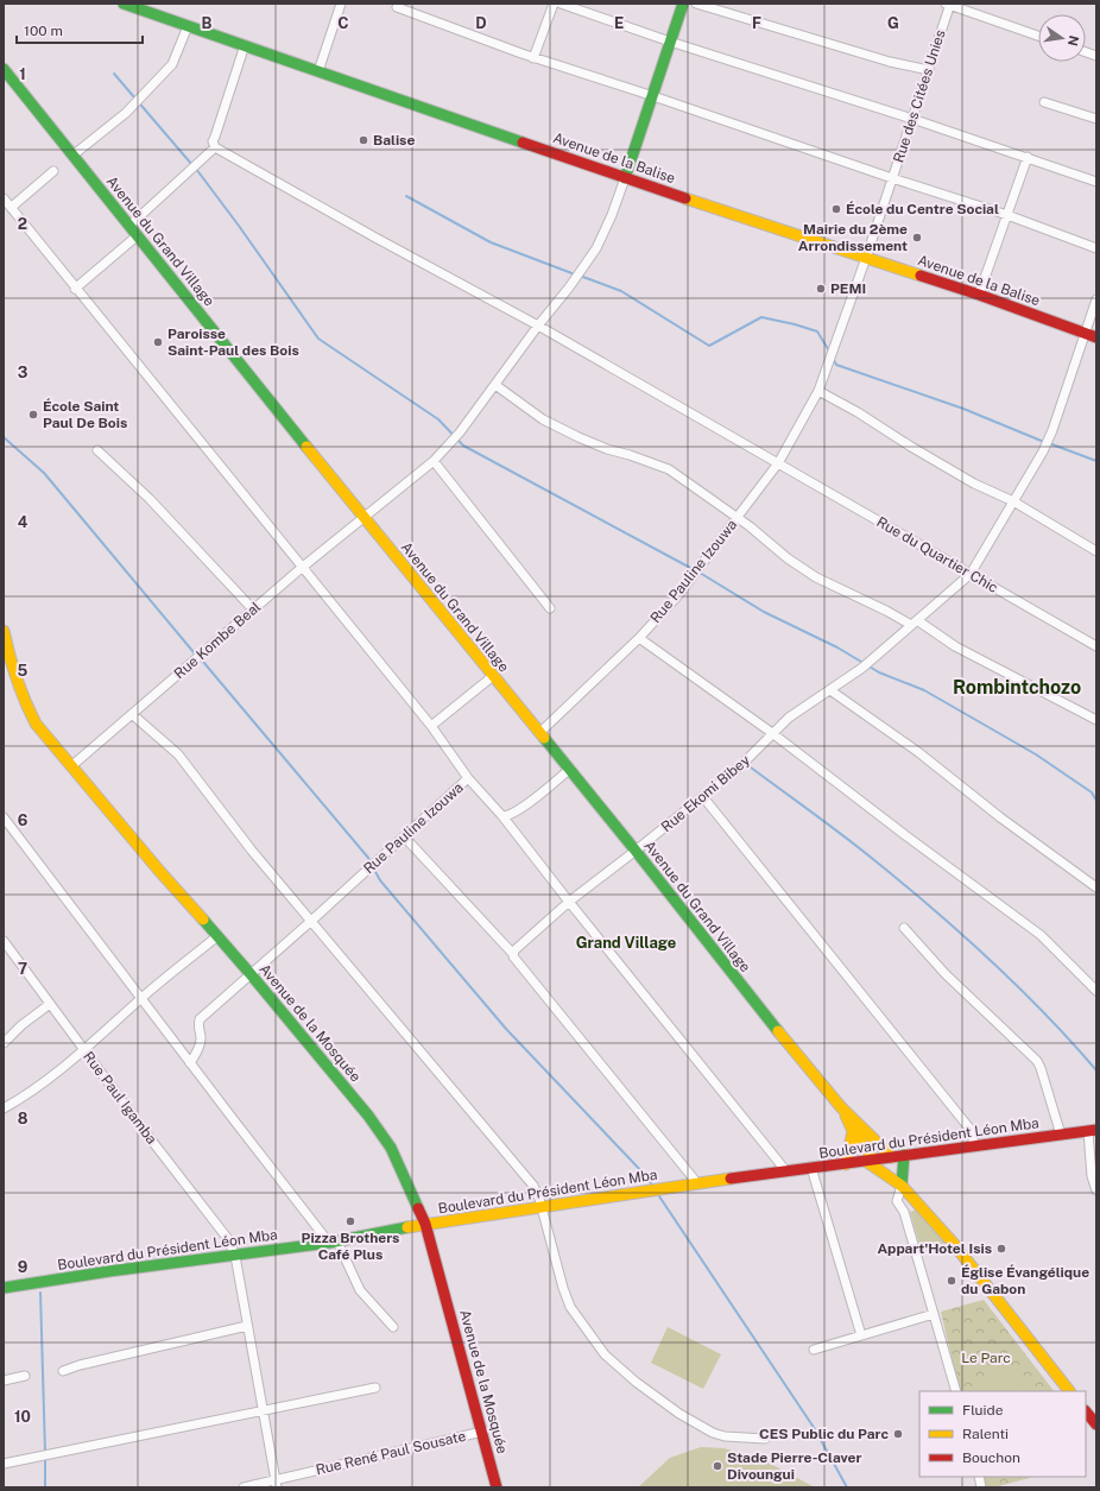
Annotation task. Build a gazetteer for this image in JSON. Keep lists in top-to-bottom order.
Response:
{
  "streets": {
    "street": [
      "Rue des Citées Unies",
      "Avenue de la Balise",
      "Avenue du Grand Village",
      "Rue du Quartier Chic",
      "Rue Pauline Izouwa",
      "Rue Kombe Beal",
      "Rue Ekomi Bibey",
      "Avenue de la Mosquée",
      "Rue Paul Igamba",
      "Boulevard du Président Léon Mba",
      "Rue René Paul Sousate"
    ]
  },
  "crossings": [
    ["Rue des Citées Unies", "Avenue de la Balise"],
    ["Rue des Citées Unies", "Rue Pauline Izouwa"],
    ["Avenue de la Balise", "Rue Kombe Beal"],
    ["Avenue de la Balise", "Rue Ekomi Bibey"],
    ["Avenue du Grand Village", "Rue Pauline Izouwa"],
    ["Avenue du Grand Village", "Rue Kombe Beal"],
    ["Avenue du Grand Village", "Rue Ekomi Bibey"],
    ["Avenue du Grand Village", "Boulevard du Président Léon Mba"],
    ["Rue du Quartier Chic", "Rue Pauline Izouwa"],
    ["Rue du Quartier Chic", "Rue Kombe Beal"],
    ["Rue du Quartier Chic", "Rue Ekomi Bibey"],
    ["Rue Pauline Izouwa", "Rue Kombe Beal"],
    ["Rue Pauline Izouwa", "Avenue de la Mosquée"],
    ["Rue Kombe Beal", "Avenue de la Mosquée"],
    ["Avenue de la Mosquée", "Boulevard du Président Léon Mba"],
    ["Avenue de la Mosquée", "Rue René Paul Sousate"],
    ["Rue Paul Igamba", "Boulevard du Président Léon Mba"],
    ["Rue Paul Igamba", "Rue René Paul Sousate"]
  ],
  "districts": ["Rombintchozo", "Grand Village"],
  "parks": ["Le Parc"],
  "places": [
    "Balise",
    "École du Centre Social",
    "Mairie du 2ème Arrondissement",
    "PEMI",
    "Paroisse Saint-Paul des Bois",
    "École Saint Paul De Bois",
    "Pizza Brothers Café Plus",
    "Appart'Hotel Isis",
    "Église Évangélique du Gabon",
    "CES Public du Parc",
    "Stade Pierre-Claver Divoungui"
  ],
  "legend": ["Fluide", "Ralenti", "Bouchon"],
  "scale_bar": "100 m",
  "north": "right",
  "grid": {
    "columns": [
      "B",
      "C",
      "D",
      "E",
      "F",
      "G"
    ],
    "rows": [
      "1",
      "2",
      "3",
      "4",
      "5",
      "6",
      "7",
      "8",
      "9",
      "10"
    ]
  }
}
